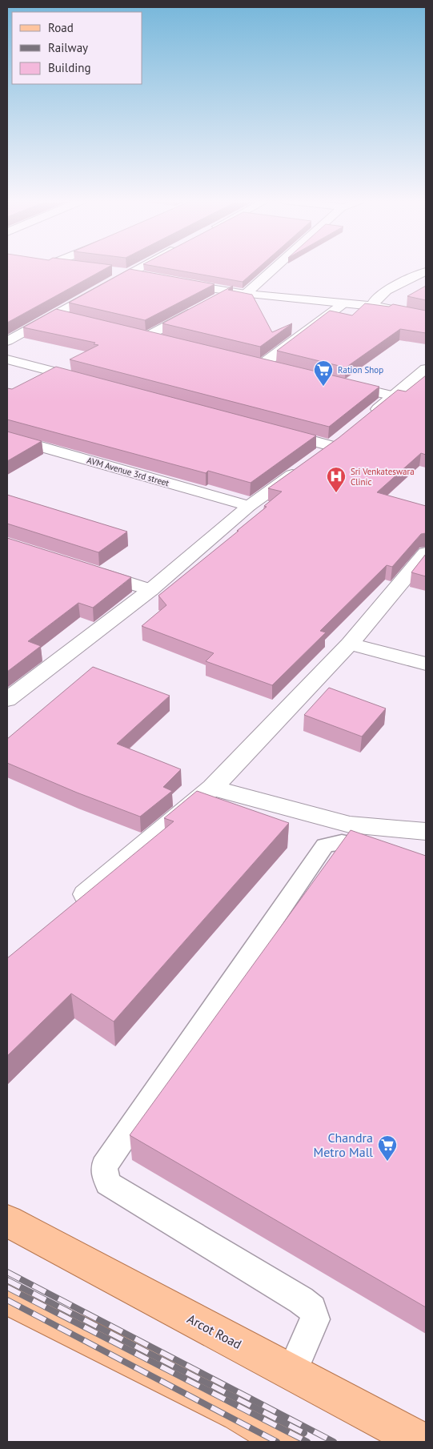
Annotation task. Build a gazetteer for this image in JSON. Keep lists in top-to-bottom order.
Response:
{
  "streets": {
    "main road": ["Arcot Road"],
    "street": ["AVM Avenue 3rd street"]
  },
  "places": {
    "supermarket": ["Ration Shop", "Chandra Metro Mall"],
    "hospital": ["Sri Venkateswara Clinic"]
  },
  "legend": ["Road", "Railway", "Building"]
}
